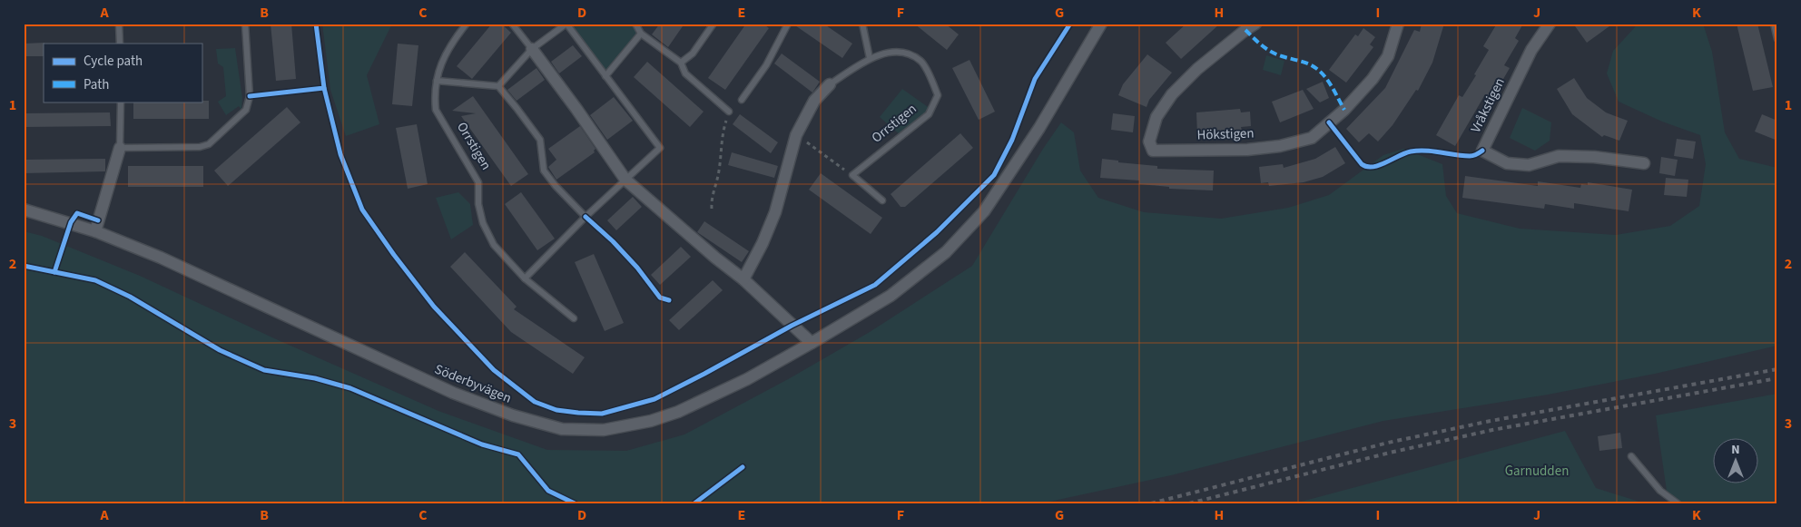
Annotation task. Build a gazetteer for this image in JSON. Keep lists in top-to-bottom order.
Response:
{
  "streets": {
    "street": [
      "Vråkstigen",
      "Orrstigen",
      "Hökstigen",
      "Söderbyvägen"
    ]
  },
  "parks": ["Garnudden"],
  "legend": ["Cycle path", "Path"],
  "north": "top",
  "grid": {
    "columns": [
      "A",
      "B",
      "C",
      "D",
      "E",
      "F",
      "G",
      "H",
      "I",
      "J",
      "K"
    ],
    "rows": ["1", "2", "3"]
  }
}
